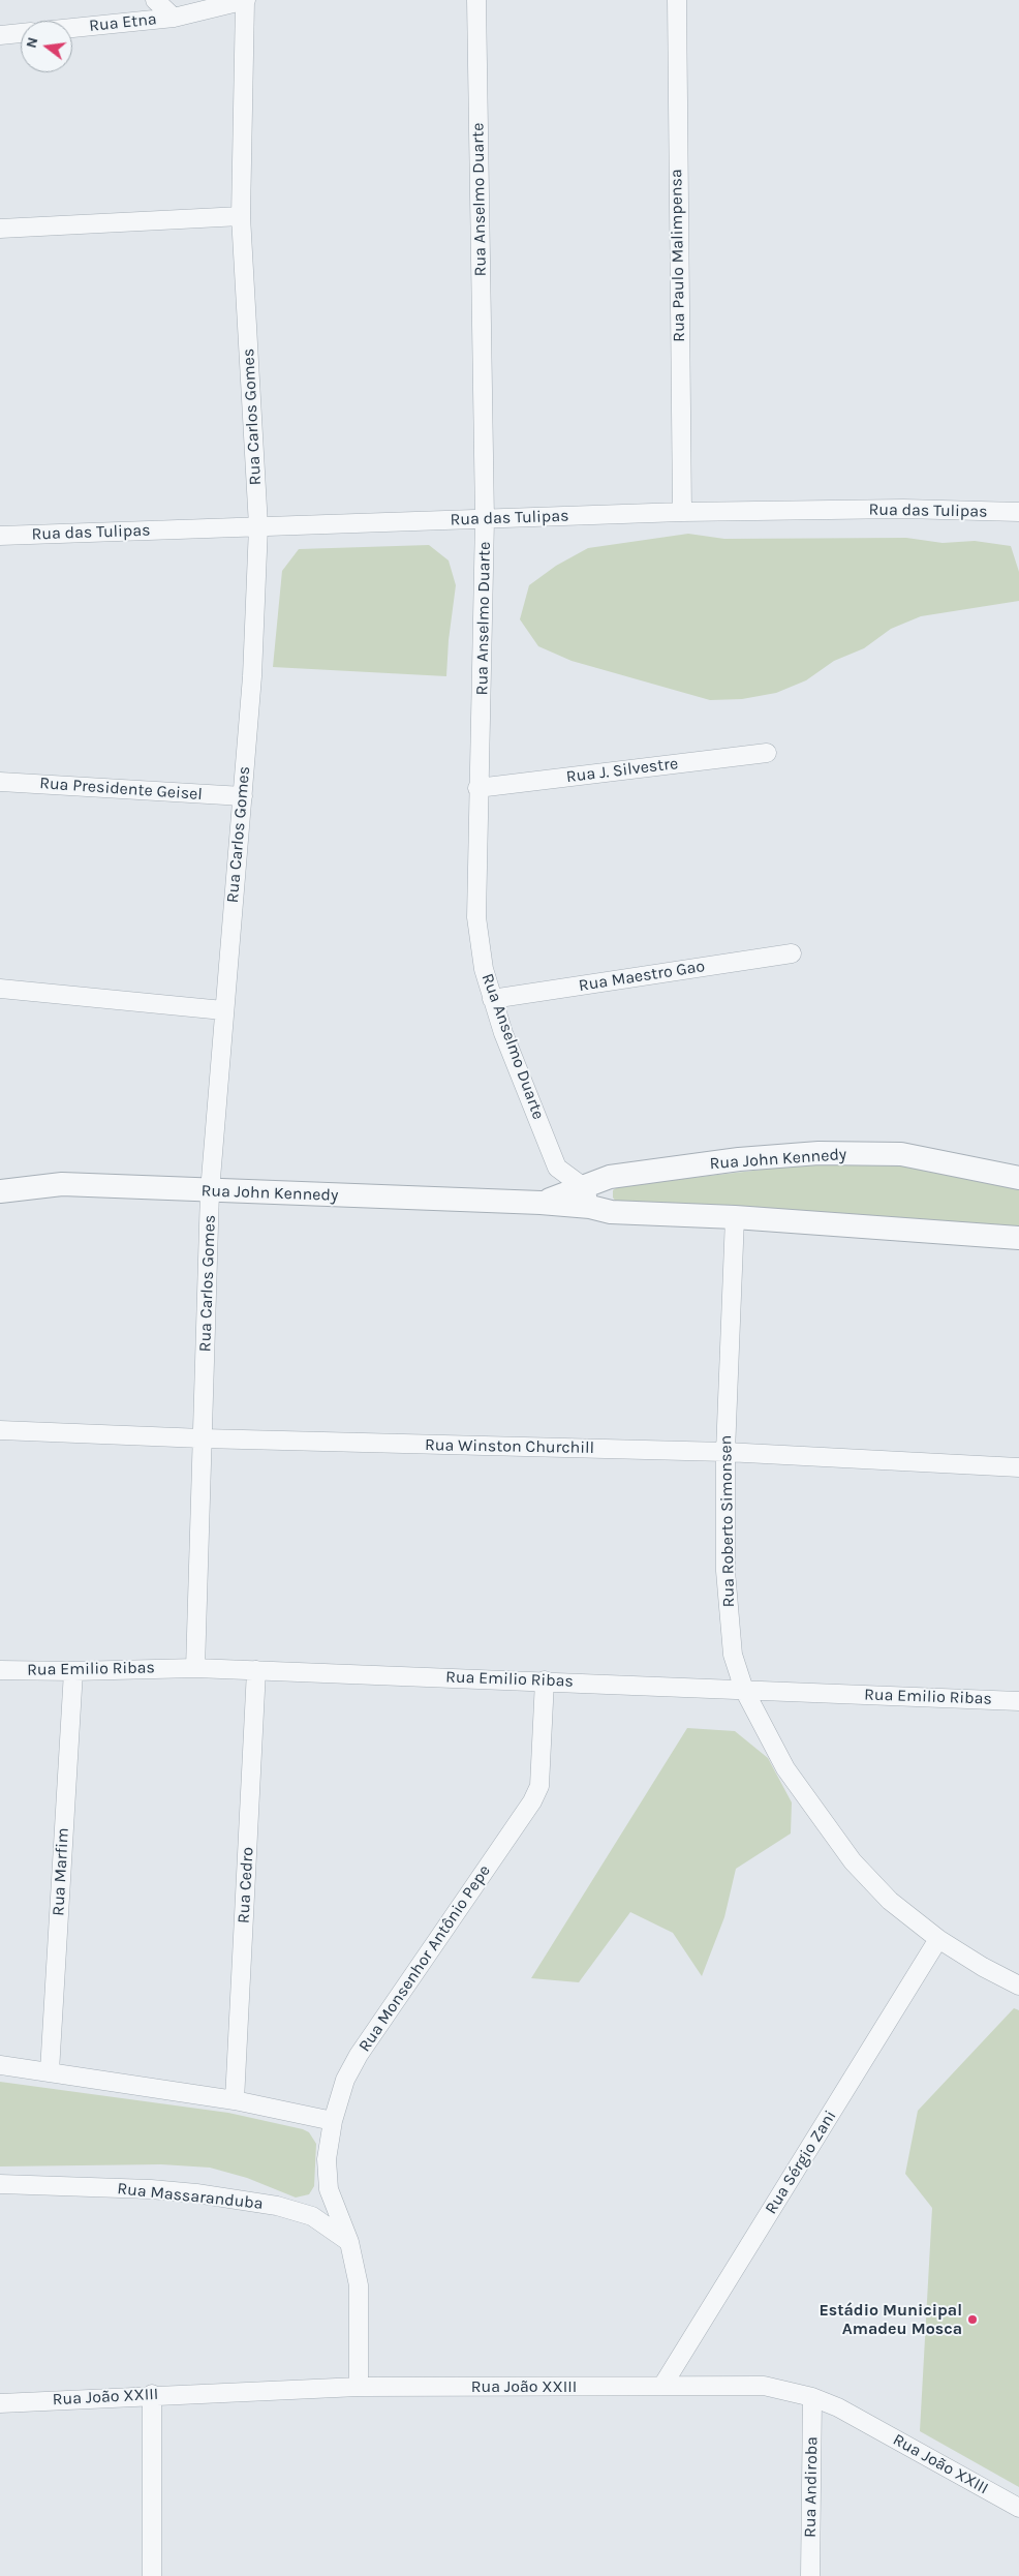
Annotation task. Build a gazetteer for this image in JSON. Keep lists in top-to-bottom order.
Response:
{
  "streets": {
    "street": [
      "Rua Etna",
      "Rua Anselmo Duarte",
      "Rua Paulo Malimpensa",
      "Rua Carlos Gomes",
      "Rua das Tulipas",
      "Rua J. Silvestre",
      "Rua Presidente Geisel",
      "Rua Maestro Gao",
      "Rua John Kennedy",
      "Rua Winston Churchill",
      "Rua Roberto Simonsen",
      "Rua Emilio Ribas",
      "Rua Marfim",
      "Rua Cedro",
      "Rua Monsenhor Antônio Pepe",
      "Rua Sérgio Zani",
      "Rua Massaranduba",
      "Rua João XXIII",
      "Rua Andiroba"
    ]
  },
  "crossings": [
    ["Rua Etna", "Rua Carlos Gomes"],
    ["Rua Anselmo Duarte", "Rua das Tulipas"],
    ["Rua Anselmo Duarte", "Rua J. Silvestre"],
    ["Rua Anselmo Duarte", "Rua Maestro Gao"],
    ["Rua Anselmo Duarte", "Rua John Kennedy"],
    ["Rua Paulo Malimpensa", "Rua das Tulipas"],
    ["Rua Carlos Gomes", "Rua das Tulipas"],
    ["Rua Carlos Gomes", "Rua Presidente Geisel"],
    ["Rua Carlos Gomes", "Rua John Kennedy"],
    ["Rua Carlos Gomes", "Rua Winston Churchill"],
    ["Rua Carlos Gomes", "Rua Emilio Ribas"],
    ["Rua John Kennedy", "Rua Roberto Simonsen"],
    ["Rua Winston Churchill", "Rua Roberto Simonsen"],
    ["Rua Roberto Simonsen", "Rua Emilio Ribas"],
    ["Rua Roberto Simonsen", "Rua Sérgio Zani"],
    ["Rua Emilio Ribas", "Rua Marfim"],
    ["Rua Emilio Ribas", "Rua Cedro"],
    ["Rua Emilio Ribas", "Rua Monsenhor Antônio Pepe"],
    ["Rua Monsenhor Antônio Pepe", "Rua Massaranduba"],
    ["Rua Sérgio Zani", "Rua João XXIII"],
    ["Rua João XXIII", "Rua Andiroba"]
  ],
  "places": ["Estádio Municipal Amadeu Mosca"],
  "north": "left"
}
